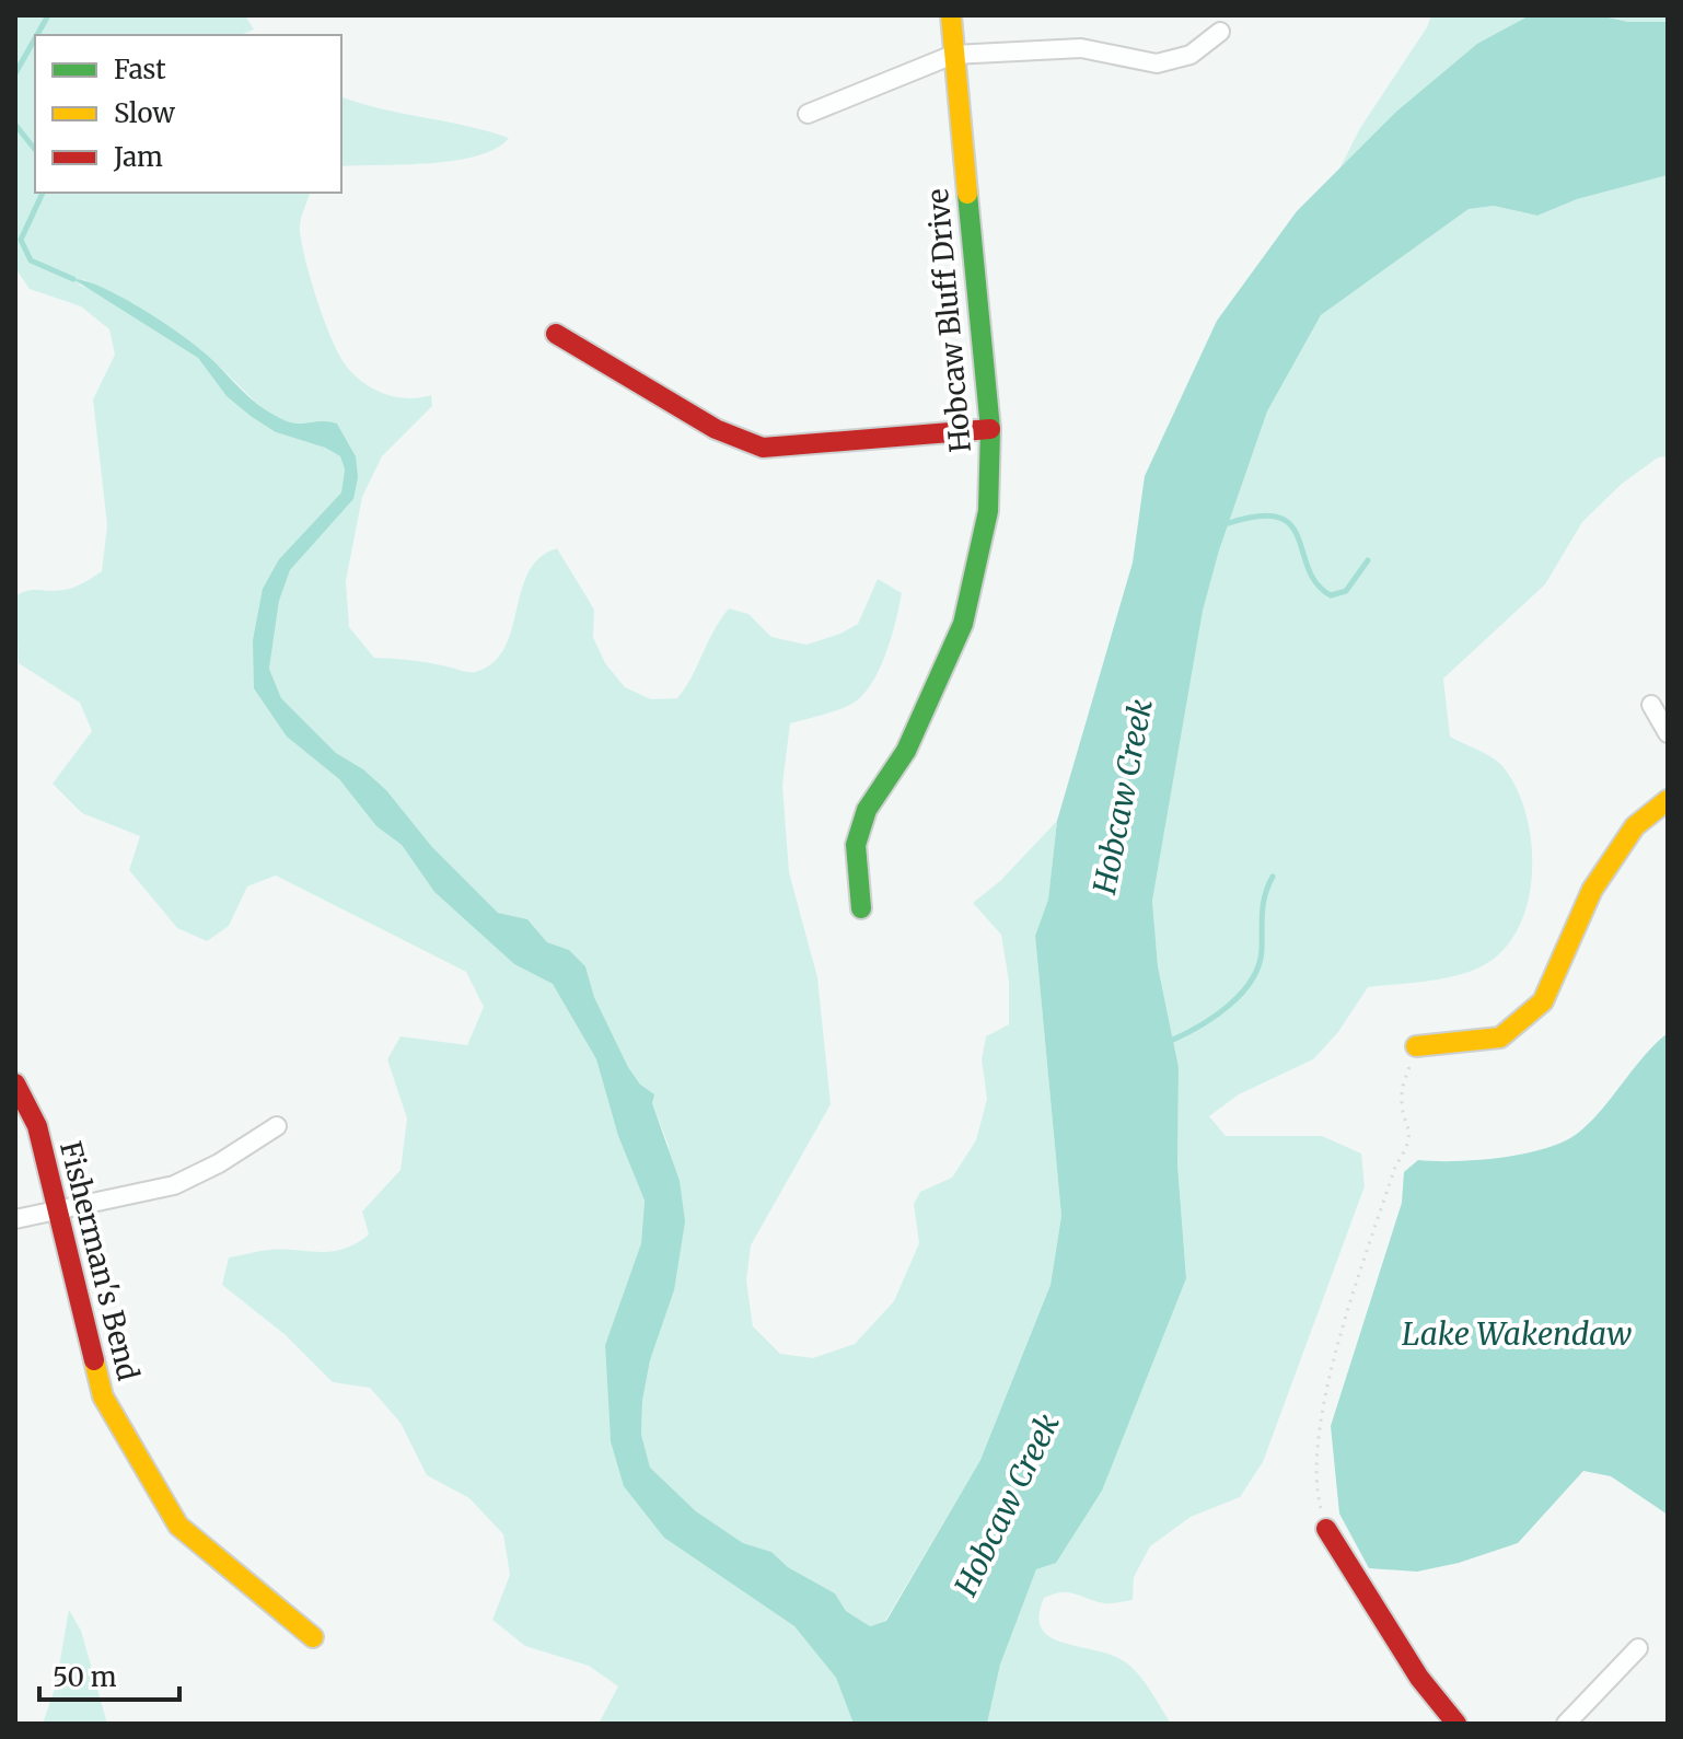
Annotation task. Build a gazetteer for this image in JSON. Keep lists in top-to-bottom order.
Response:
{
  "streets": {
    "street": ["Hobcaw Bluff Drive", "Fisherman's Bend"]
  },
  "water": ["Hobcaw Creek", "Lake Wakendaw"],
  "legend": ["Fast", "Slow", "Jam"],
  "scale_bar": "50 m"
}
